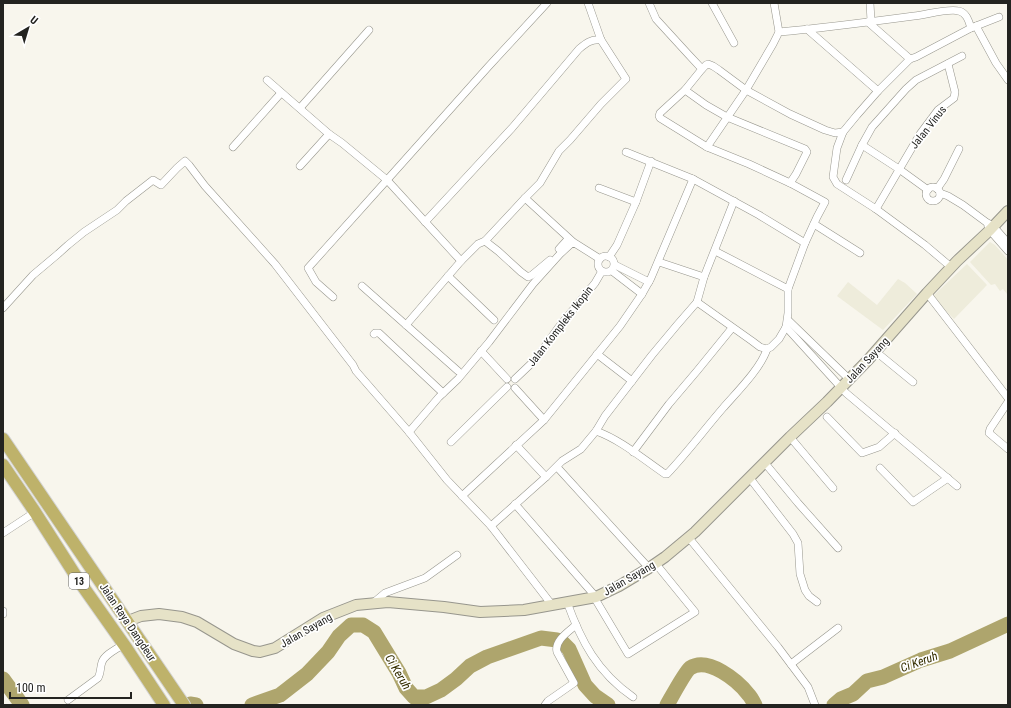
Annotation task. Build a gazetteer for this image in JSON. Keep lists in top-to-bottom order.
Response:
{
  "streets": {
    "highway": ["13", "Jalan Raya Dangdeur"],
    "main road": ["Jalan Sayang"],
    "street": ["Jalan Vinus", "Jalan Kompleks Ikopin"]
  },
  "crossings": [
    ["Jalan Sayang", "Jalan Raya Dangdeur"]
  ],
  "water": ["Ci Keruh"],
  "scale_bar": "100 m",
  "north": "top right"
}
